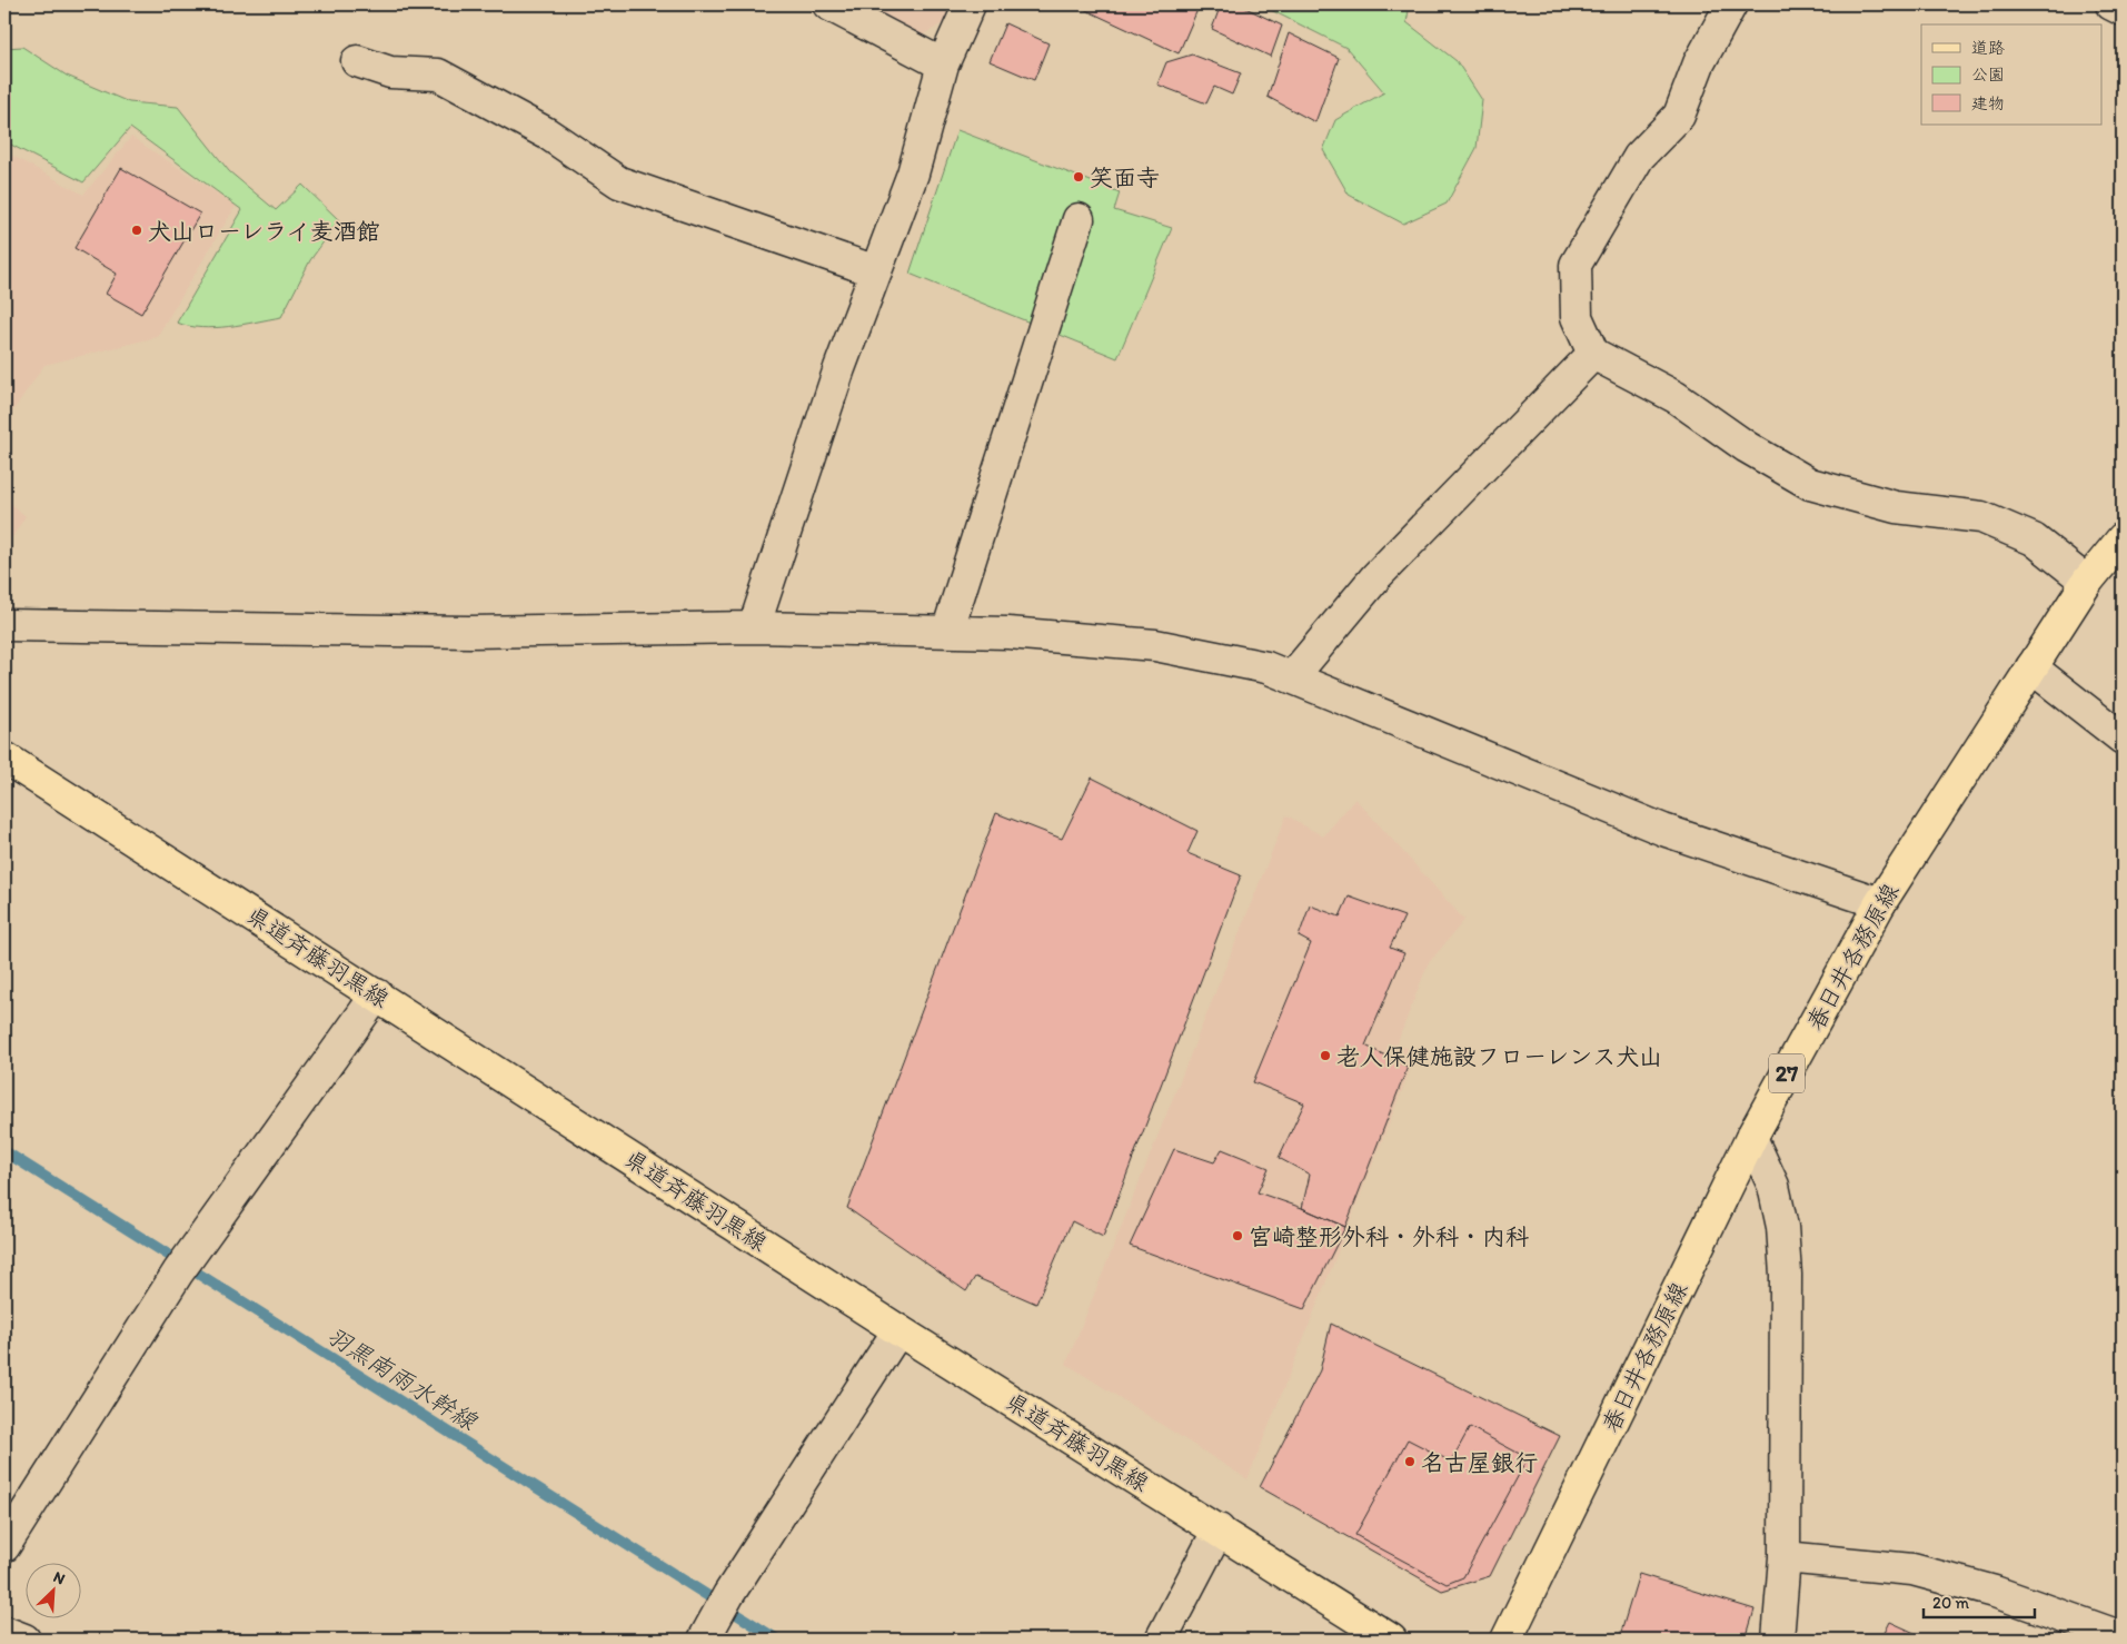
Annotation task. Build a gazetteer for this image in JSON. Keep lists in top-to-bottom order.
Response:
{
  "streets": {
    "main road": ["県道斉藤羽黒線", "春日井各務原線", "27"]
  },
  "water": ["羽黒南雨水幹線"],
  "places": [
    "笑面寺",
    "犬山ローレライ麦酒館",
    "老人保健施設フローレンス犬山",
    "宮崎整形外科・外科・内科",
    "名古屋銀行"
  ],
  "legend": ["道路", "公園", "建物"],
  "scale_bar": "20 m",
  "north": "top right"
}
